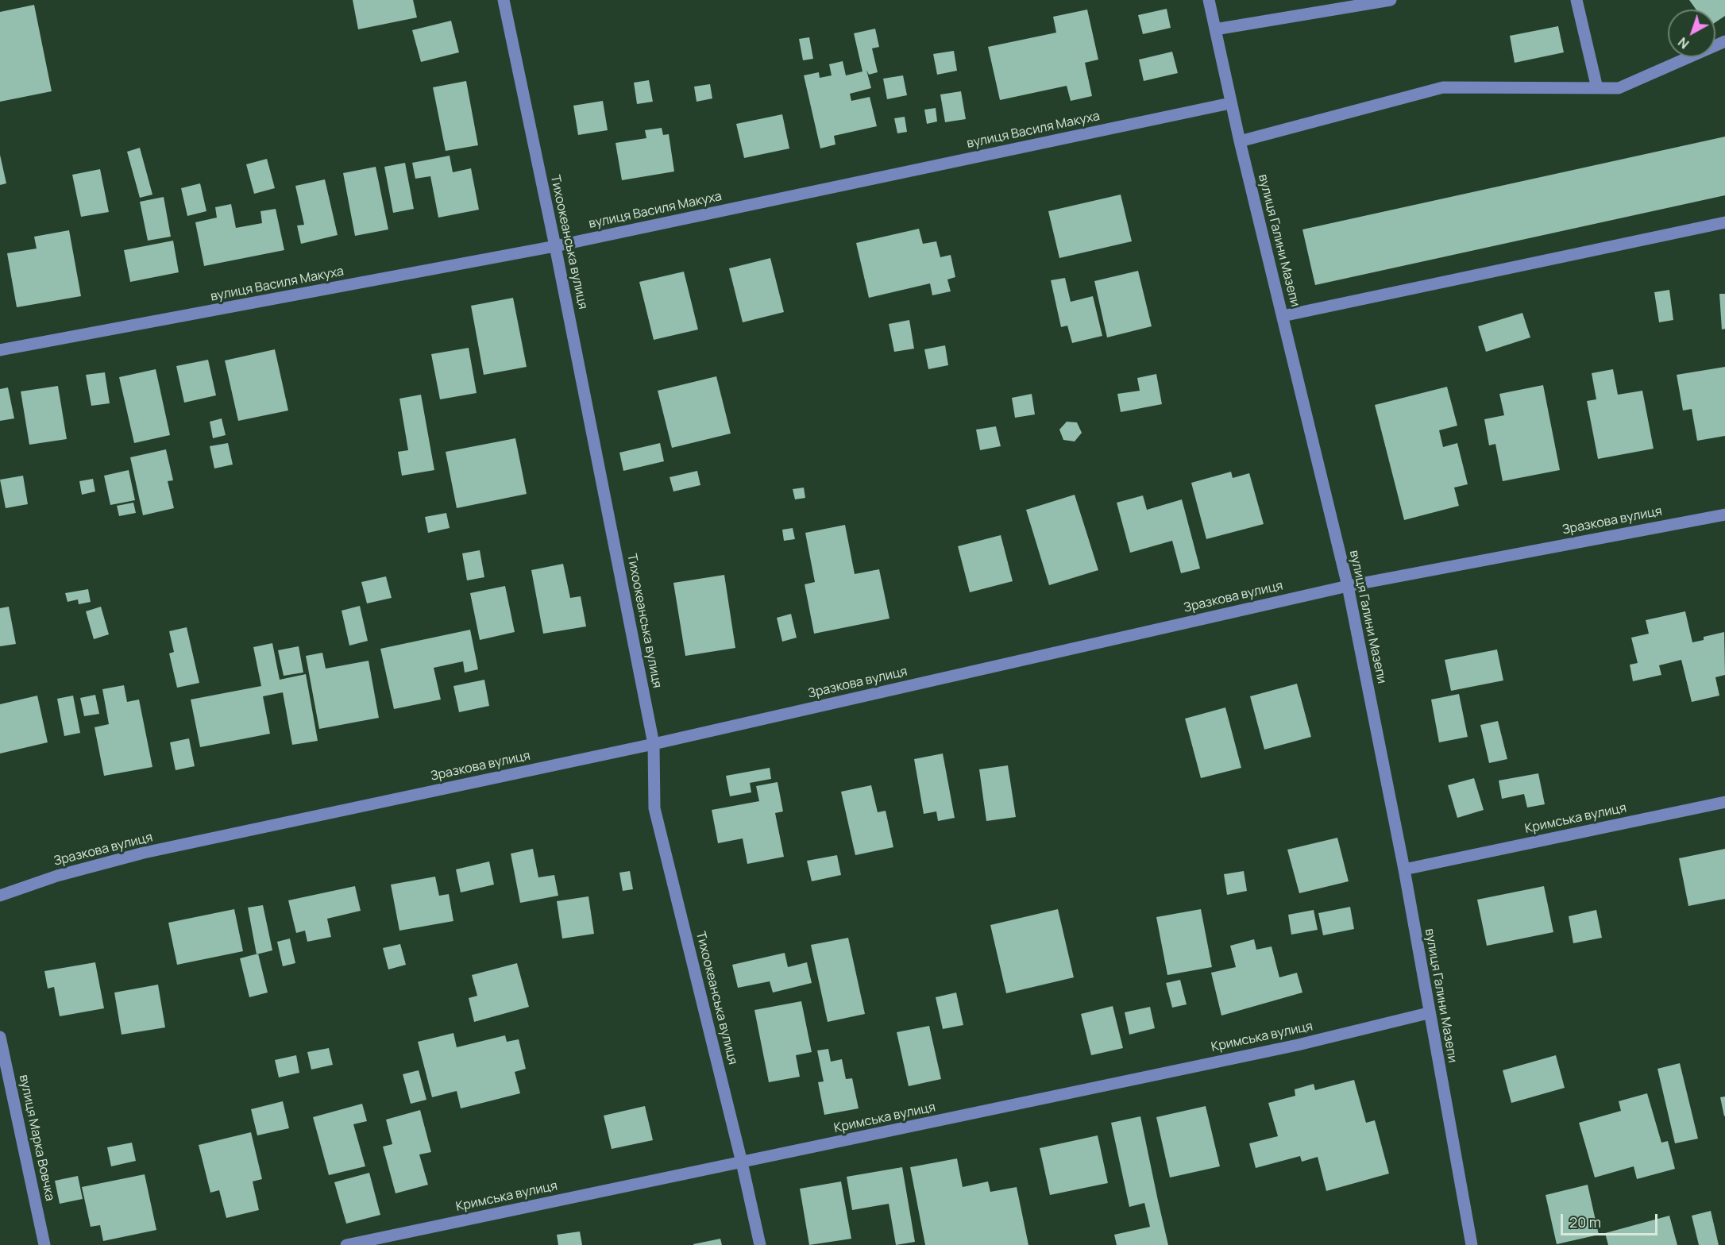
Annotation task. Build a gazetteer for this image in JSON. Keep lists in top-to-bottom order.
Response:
{
  "streets": {
    "street": [
      "вулиця Василя Макуха",
      "вулиця Галини Мазепи",
      "Тихоокеанська вулиця",
      "Зразкова вулиця",
      "Кримська вулиця",
      "вулиця Марка Вовчка"
    ]
  },
  "crossings": [
    ["вулиця Василя Макуха", "вулиця Галини Мазепи"],
    ["вулиця Василя Макуха", "Тихоокеанська вулиця"],
    ["вулиця Галини Мазепи", "Зразкова вулиця"],
    ["вулиця Галини Мазепи", "Кримська вулиця"],
    ["Тихоокеанська вулиця", "Зразкова вулиця"],
    ["Тихоокеанська вулиця", "Кримська вулиця"]
  ],
  "scale_bar": "20 m",
  "north": "bottom left"
}
